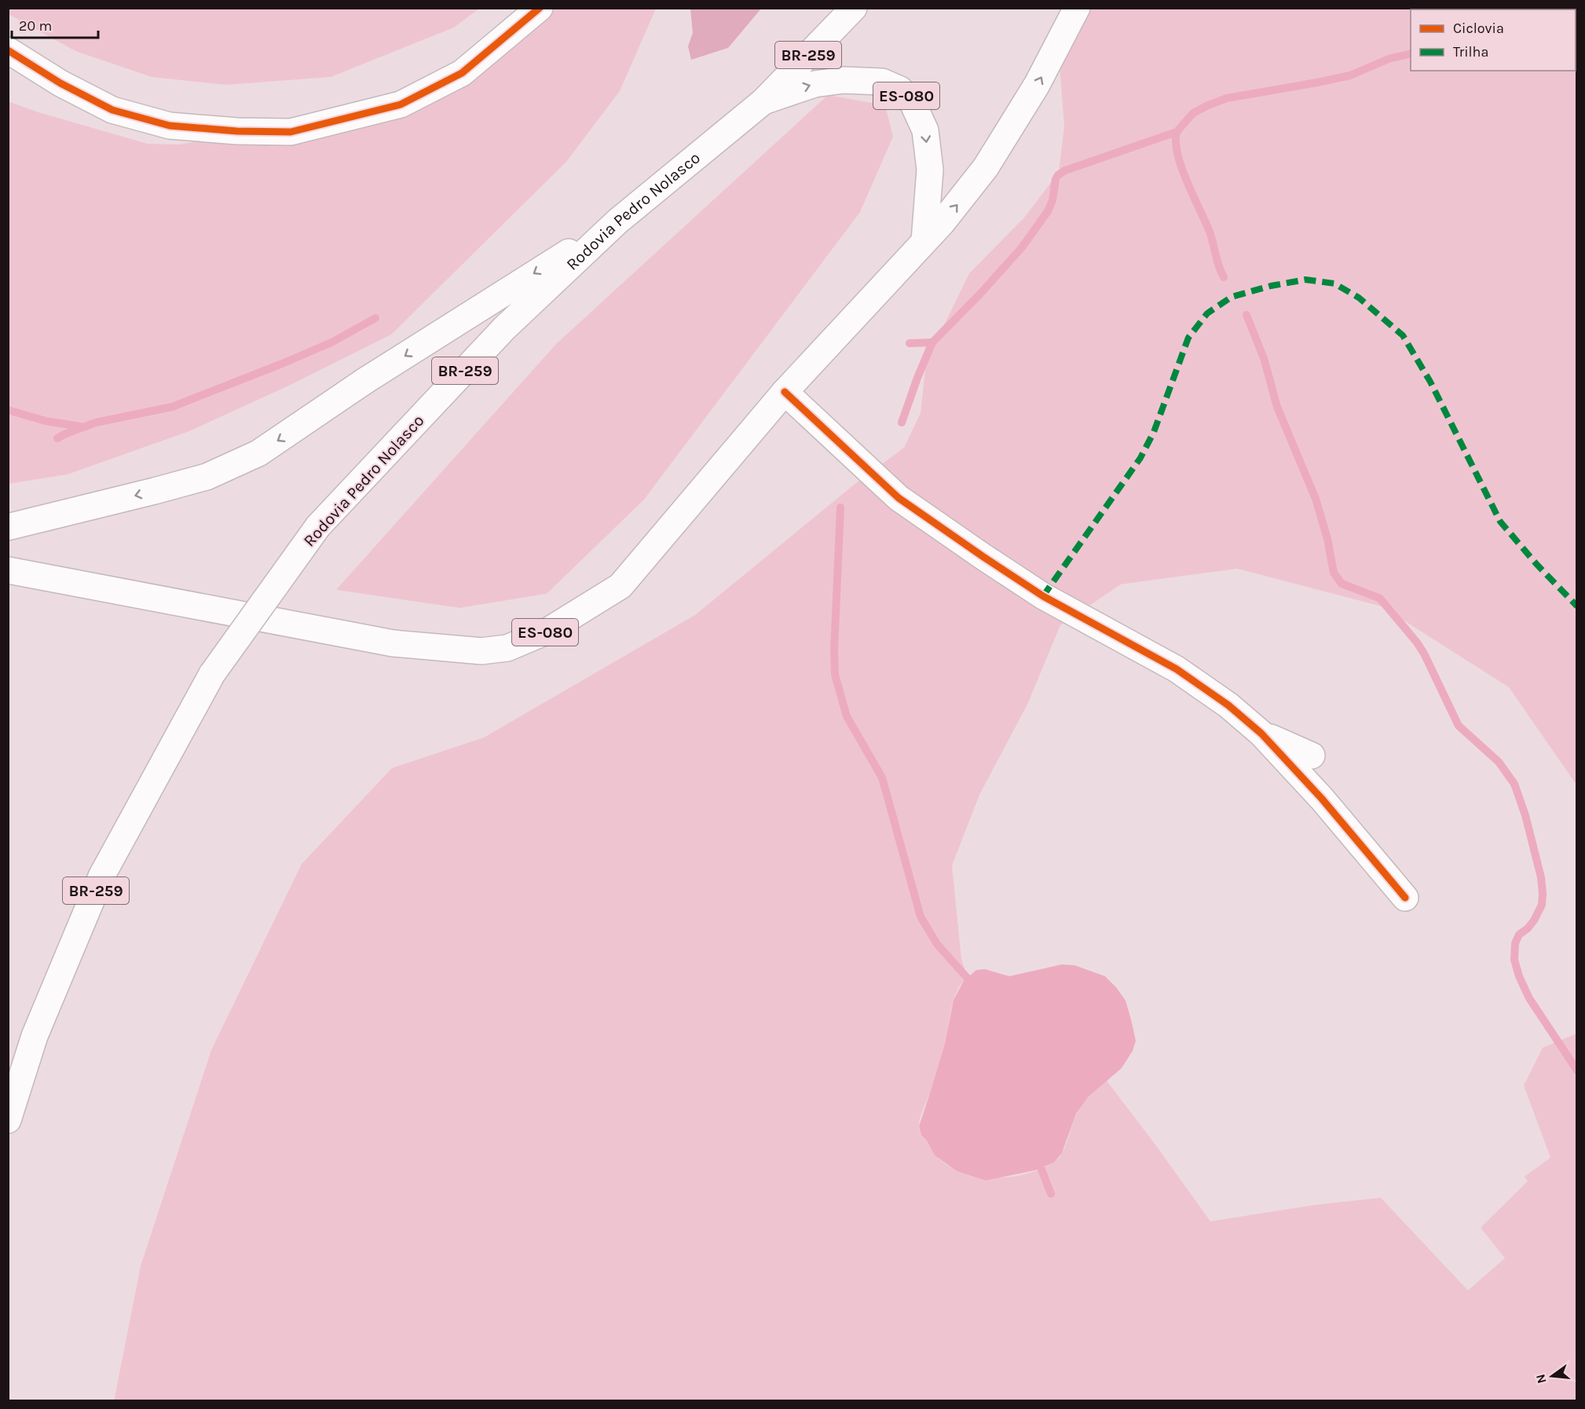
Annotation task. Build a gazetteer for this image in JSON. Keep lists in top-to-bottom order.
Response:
{
  "streets": {
    "main road": ["BR-259", "ES-080", "Rodovia Pedro Nolasco"]
  },
  "crossings": [
    ["ES-080", "Rodovia Pedro Nolasco"]
  ],
  "legend": ["Ciclovia", "Trilha"],
  "scale_bar": "20 m",
  "north": "left"
}
